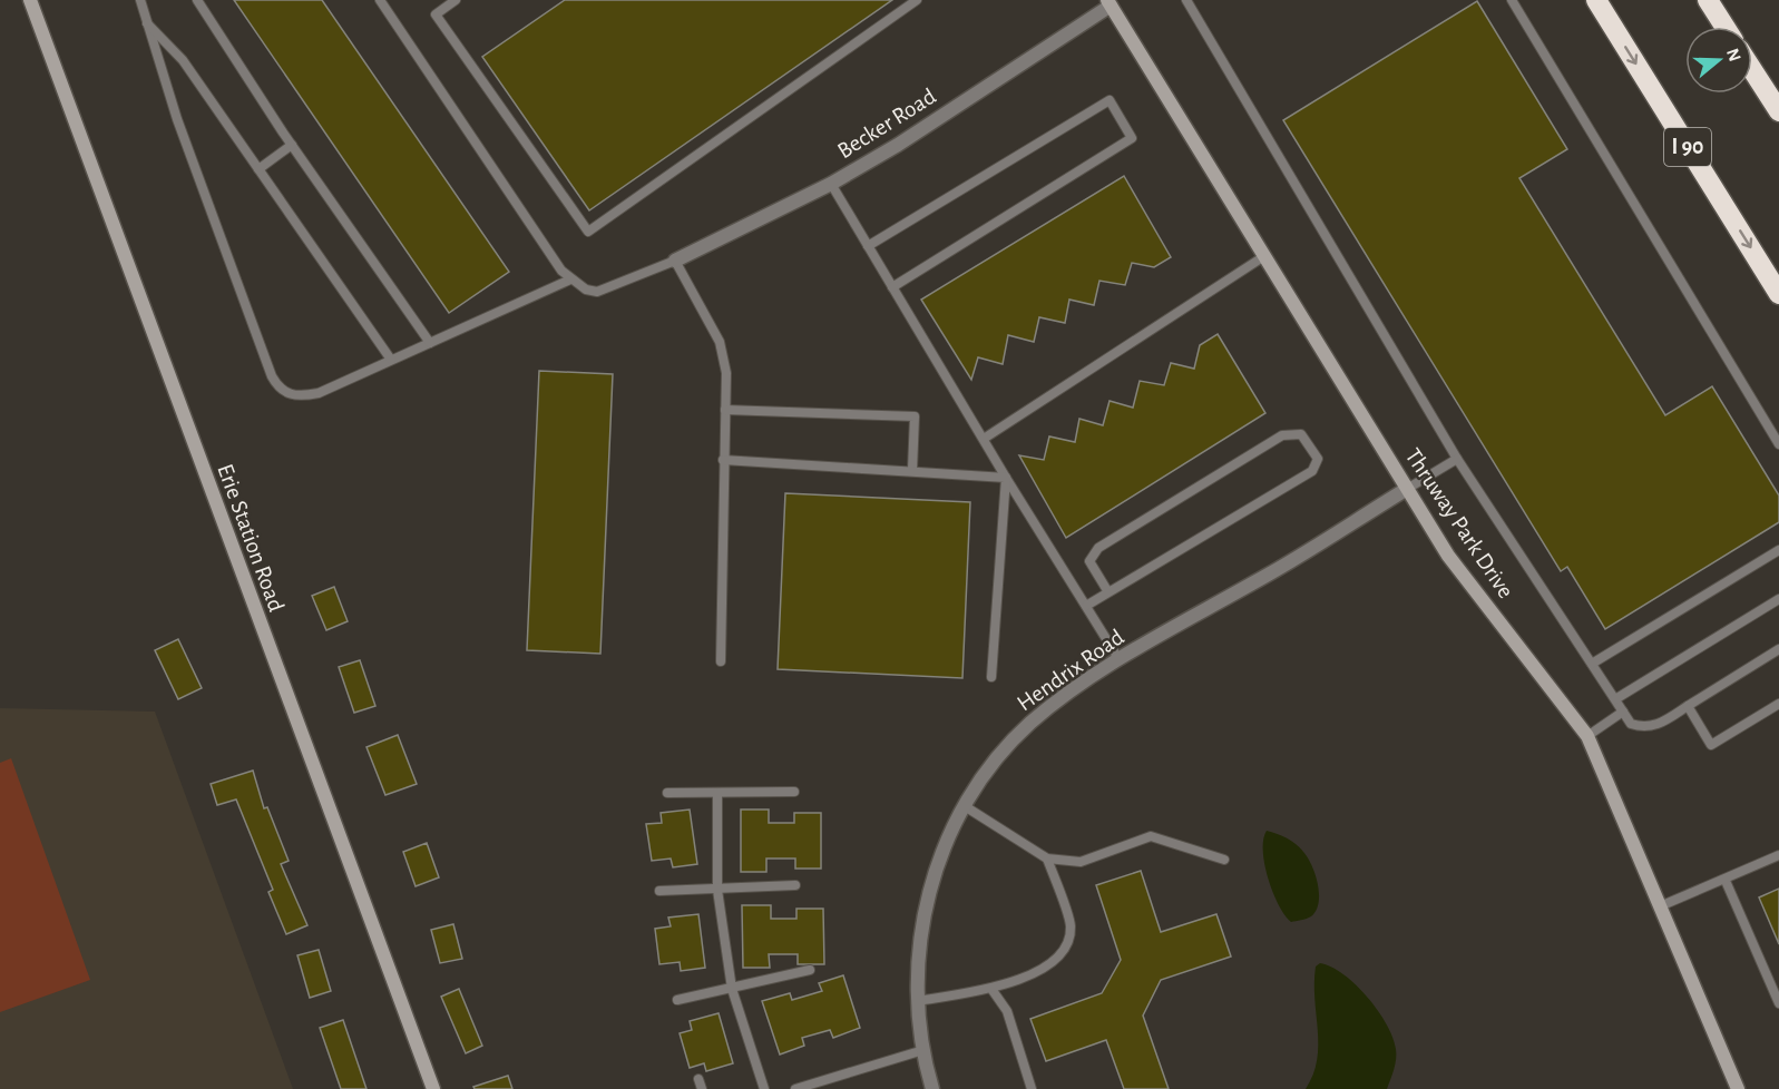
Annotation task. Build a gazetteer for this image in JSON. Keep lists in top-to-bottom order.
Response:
{
  "streets": {
    "highway": ["I 90"],
    "main road": ["Thruway Park Drive", "Erie Station Road"],
    "street": ["Becker Road", "Hendrix Road"]
  },
  "crossings": [
    ["Becker Road", "Thruway Park Drive"],
    ["Thruway Park Drive", "Hendrix Road"]
  ],
  "north": "right"
}
